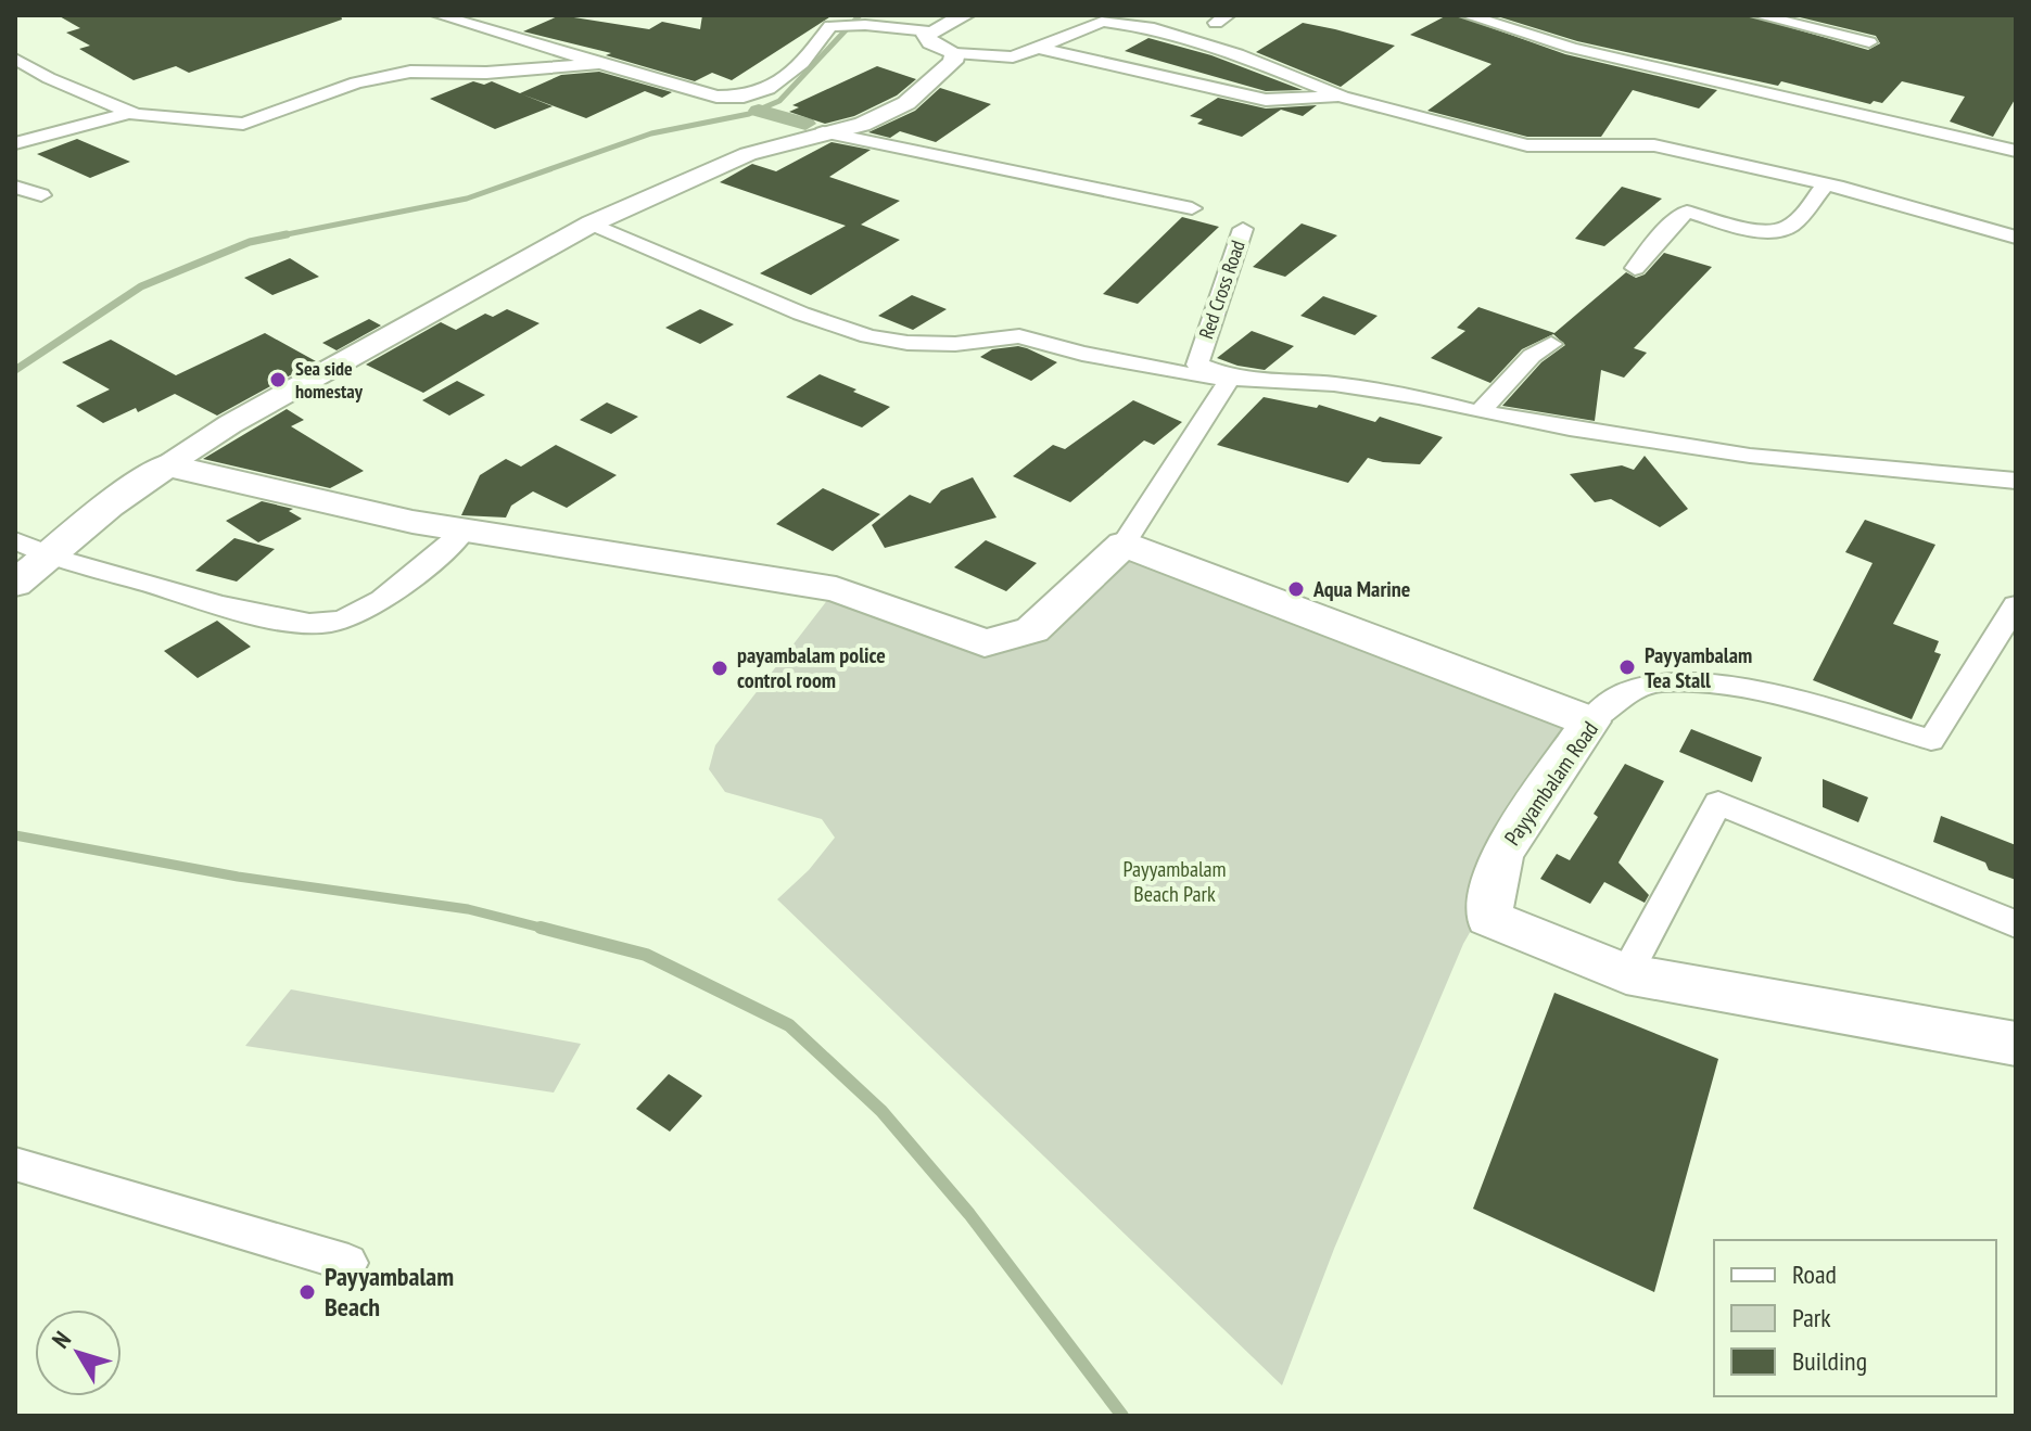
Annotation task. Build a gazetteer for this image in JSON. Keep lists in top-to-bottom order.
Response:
{
  "streets": {
    "main road": ["Payyambalam Road"],
    "street": ["Red Cross Road"]
  },
  "parks": ["Payyambalam Beach Park"],
  "places": [
    "Sea side homestay",
    "Aqua Marine",
    "Payyambalam Tea Stall",
    "payambalam police control room",
    "Payyambalam Beach"
  ],
  "legend": ["Road", "Park", "Building"],
  "north": "top left"
}
